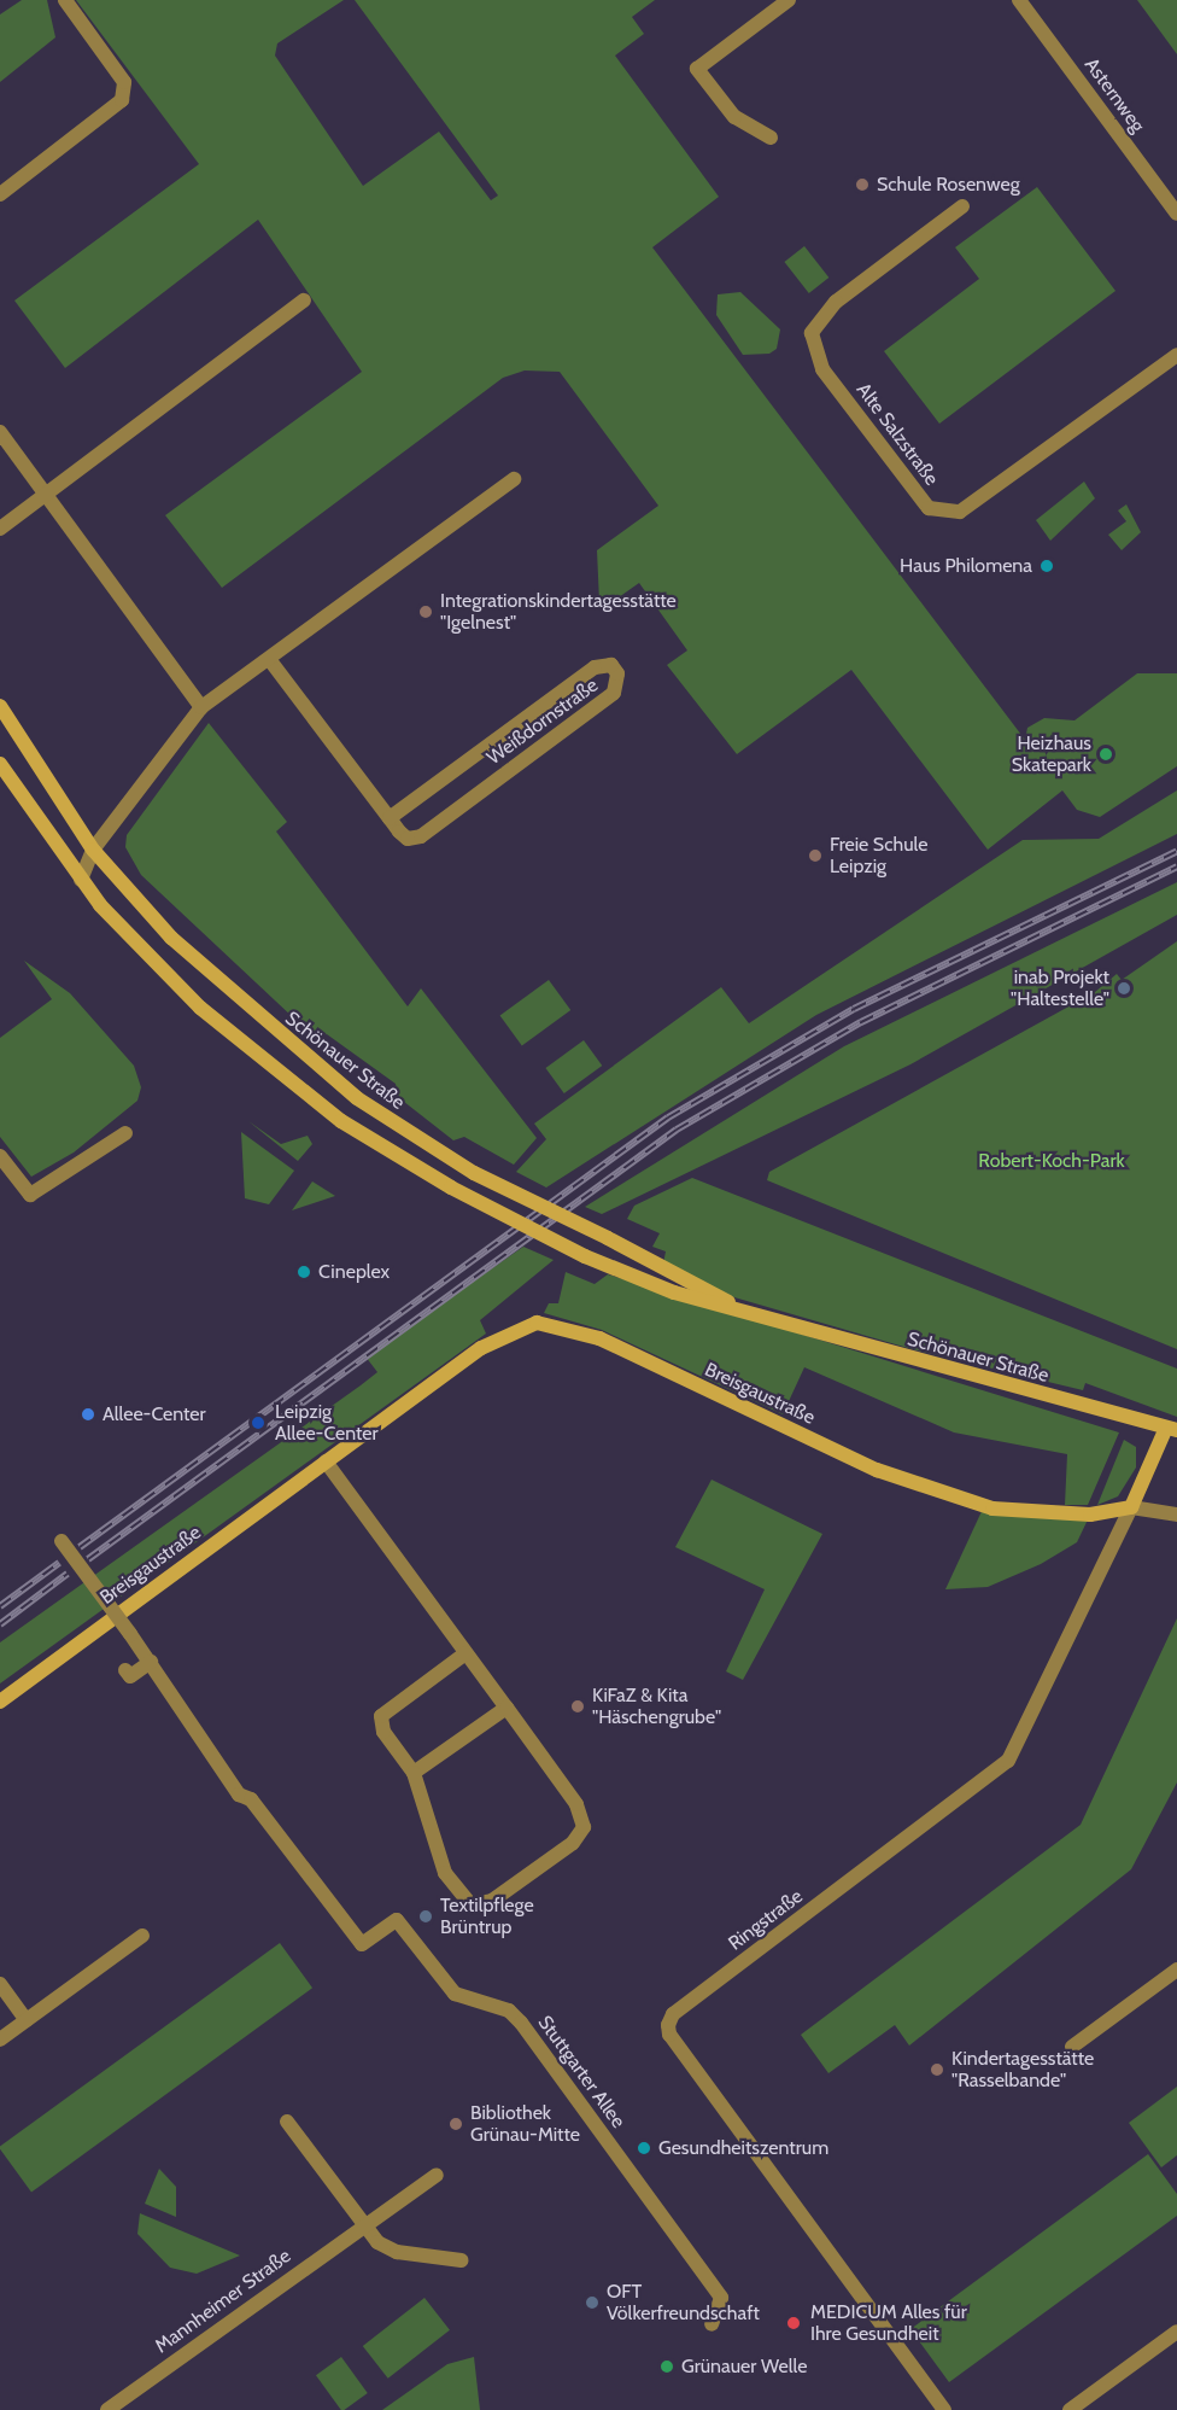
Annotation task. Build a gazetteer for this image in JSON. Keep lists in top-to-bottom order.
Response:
{
  "streets": {
    "main road": ["Schönauer Straße", "Breisgaustraße"],
    "street": [
      "Asternweg",
      "Alte Salzstraße",
      "Weißdornstraße",
      "Ringstraße",
      "Stuttgarter Allee",
      "Mannheimer Straße"
    ]
  },
  "crossings": [
    ["Breisgaustraße", "Ringstraße"]
  ],
  "parks": ["Robert-Koch-Park"],
  "places": [
    "Schule Rosenweg",
    "Haus Philomena",
    "Integrationskindertagesstätte \"Igelnest\"",
    "Heizhaus Skatepark",
    "Freie Schule Leipzig",
    "inab Projekt \"Haltestelle\"",
    "Cineplex",
    "Allee-Center",
    "Leipzig Allee-Center",
    "KiFaZ & Kita \"Häschengrube\"",
    "Textilpflege Brüntrup",
    "Kindertagesstätte \"Rasselbande\"",
    "Bibliothek Grünau-Mitte",
    "Gesundheitszentrum",
    "OFT Völkerfreundschaft",
    "MEDICUM Alles für Ihre Gesundheit",
    "Grünauer Welle"
  ]
}
